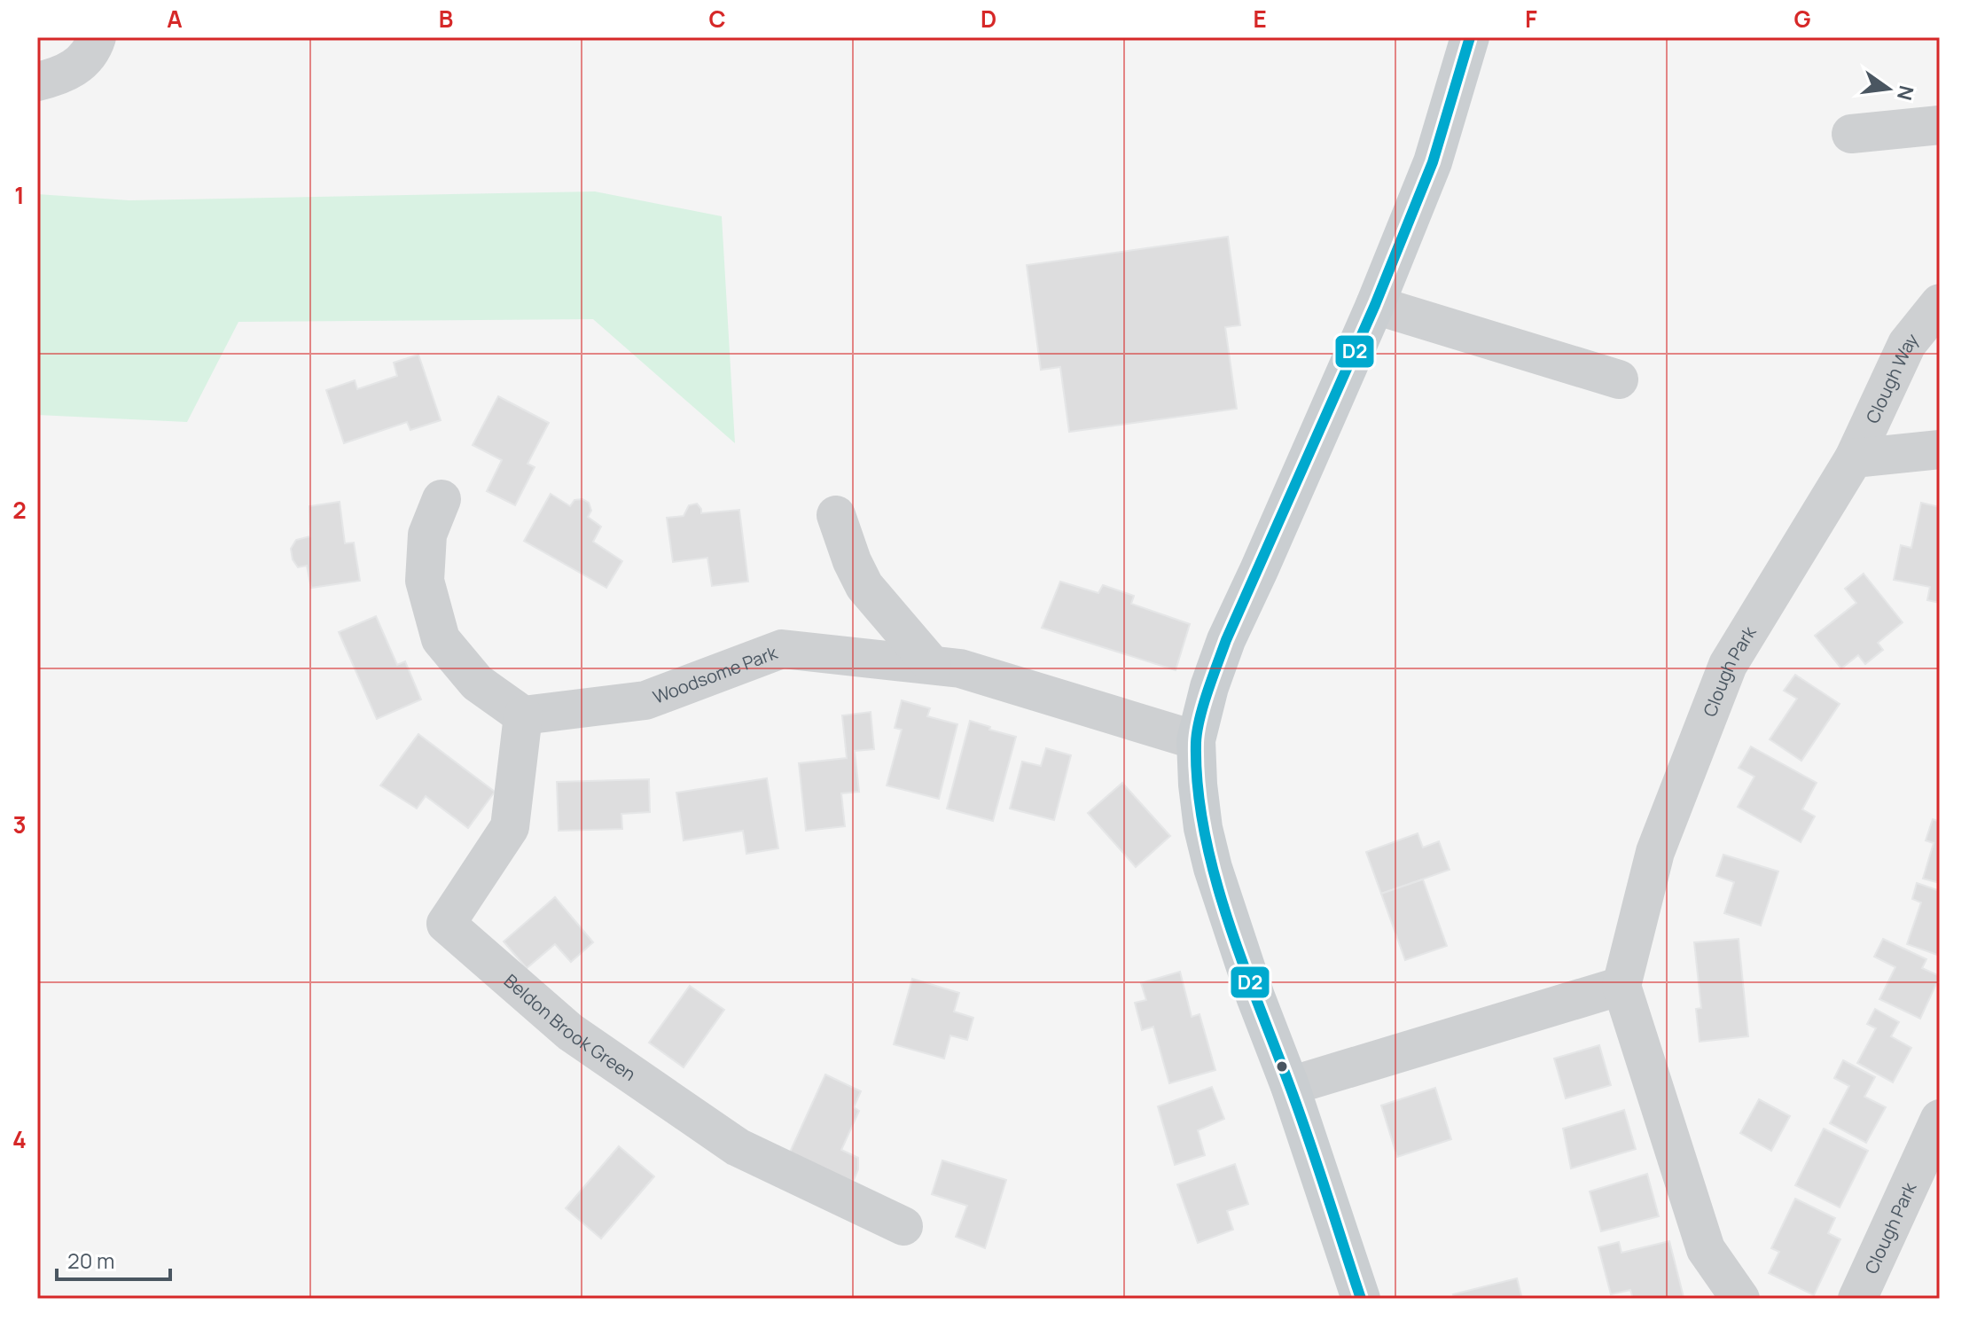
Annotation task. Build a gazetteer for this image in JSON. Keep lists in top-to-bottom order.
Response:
{
  "streets": {
    "street": [
      "Clough Way",
      "Clough Park",
      "Woodsome Park",
      "Beldon Brook Green"
    ]
  },
  "crossings": [
    ["Clough Way", "Clough Park"],
    ["Woodsome Park", "Beldon Brook Green"]
  ],
  "lines": ["transit line D2"],
  "scale_bar": "20 m",
  "north": "right",
  "grid": {
    "columns": [
      "A",
      "B",
      "C",
      "D",
      "E",
      "F",
      "G"
    ],
    "rows": [
      "1",
      "2",
      "3",
      "4"
    ]
  }
}
